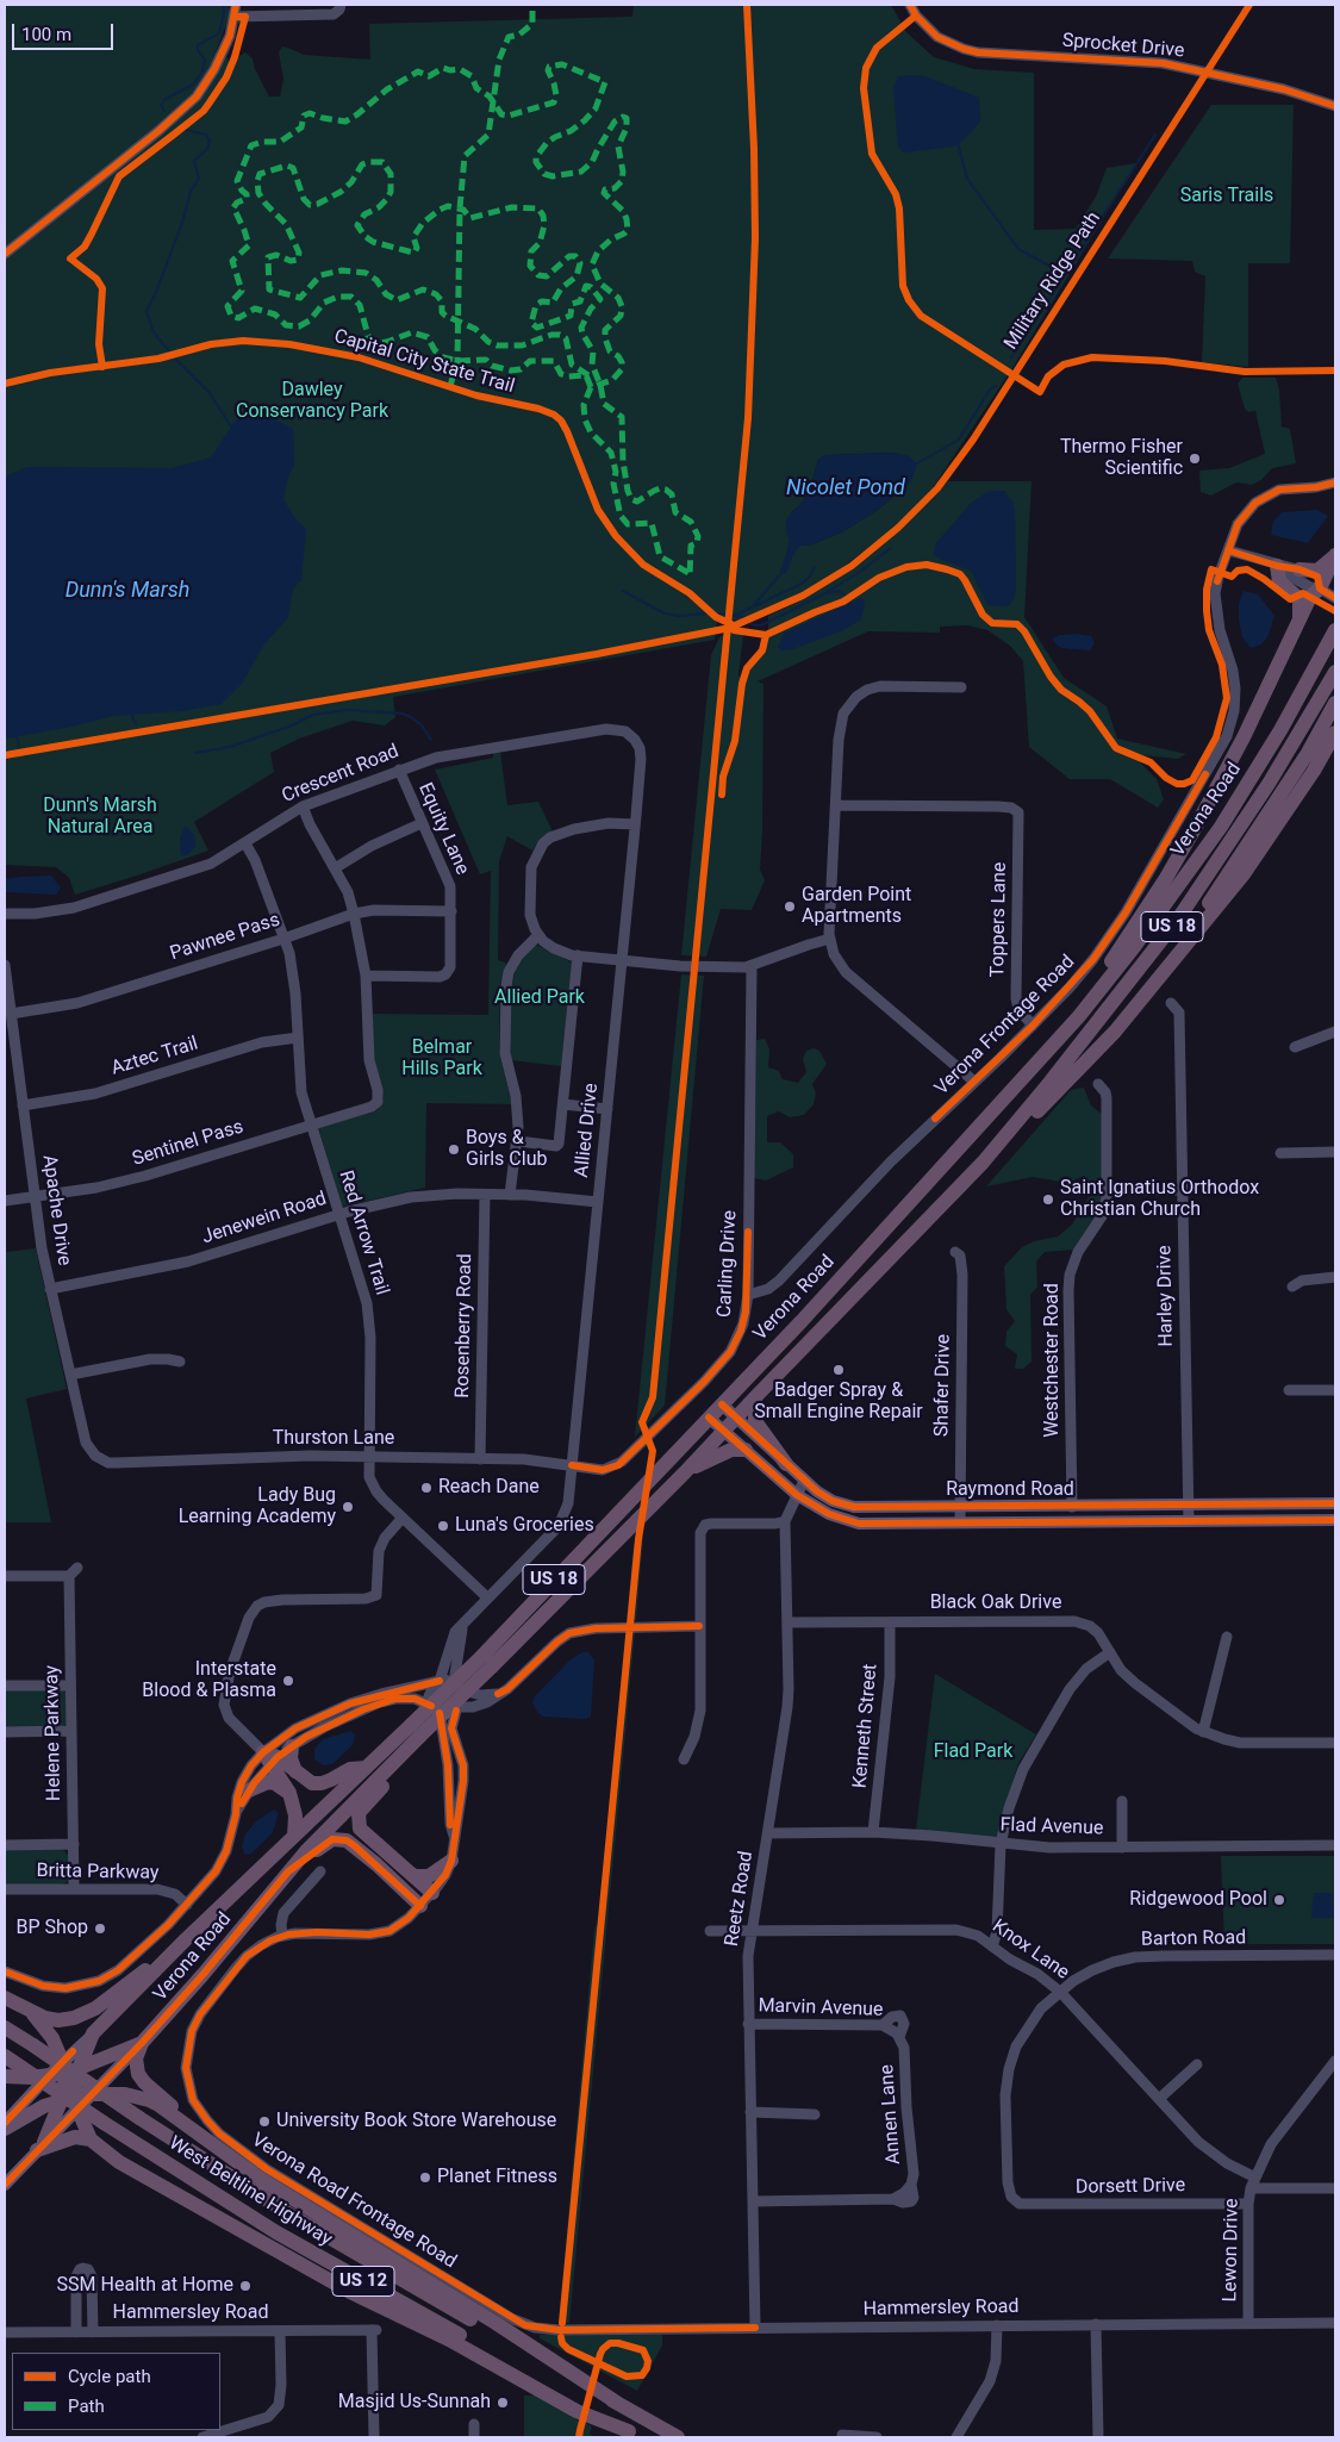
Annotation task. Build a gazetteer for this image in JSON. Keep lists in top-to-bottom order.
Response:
{
  "streets": {
    "highway": [
      "Verona Road",
      "US 18",
      "West Beltline Highway",
      "US 12"
    ],
    "main road": ["Raymond Road"],
    "street": [
      "Sprocket Drive",
      "Crescent Road",
      "Equity Lane",
      "Toppers Lane",
      "Pawnee Pass",
      "Verona Frontage Road",
      "Aztec Trail",
      "Allied Drive",
      "Sentinel Pass",
      "Apache Drive",
      "Jenewein Road",
      "Red Arrow Trail",
      "Carling Drive",
      "Harley Drive",
      "Rosenberry Road",
      "Westchester Road",
      "Shafer Drive",
      "Thurston Lane",
      "Black Oak Drive",
      "Kenneth Street",
      "Helene Parkway",
      "Flad Avenue",
      "Britta Parkway",
      "Reetz Road",
      "Barton Road",
      "Knox Lane",
      "Marvin Avenue",
      "Annen Lane",
      "Dorsett Drive",
      "Verona Road Frontage Road",
      "Lewon Drive",
      "Hammersley Road"
    ],
    "cycle path": ["Military Ridge Path", "Capital City State Trail"]
  },
  "crossings": [
    ["Crescent Road", "Equity Lane"],
    ["Crescent Road", "Allied Drive"],
    ["Crescent Road", "Red Arrow Trail"],
    ["Verona Road", "US 18"],
    ["Verona Road", "Raymond Road"],
    ["Equity Lane", "Pawnee Pass"],
    ["Equity Lane", "Sentinel Pass"],
    ["Toppers Lane", "Verona Frontage Road"],
    ["Pawnee Pass", "Apache Drive"],
    ["Pawnee Pass", "Red Arrow Trail"],
    ["Verona Frontage Road", "Carling Drive"],
    ["Aztec Trail", "Apache Drive"],
    ["Aztec Trail", "Red Arrow Trail"],
    ["Allied Drive", "Jenewein Road"],
    ["Allied Drive", "Red Arrow Trail"],
    ["Allied Drive", "Carling Drive"],
    ["Allied Drive", "Thurston Lane"],
    ["Sentinel Pass", "Apache Drive"],
    ["Sentinel Pass", "Red Arrow Trail"],
    ["Apache Drive", "Jenewein Road"],
    ["Apache Drive", "Thurston Lane"],
    ["Jenewein Road", "Red Arrow Trail"],
    ["Jenewein Road", "Rosenberry Road"],
    ["Red Arrow Trail", "Thurston Lane"],
    ["Carling Drive", "Thurston Lane"],
    ["Harley Drive", "Raymond Road"],
    ["Rosenberry Road", "Thurston Lane"],
    ["Westchester Road", "Raymond Road"],
    ["Shafer Drive", "Raymond Road"],
    ["Raymond Road", "Reetz Road"],
    ["Black Oak Drive", "Kenneth Street"],
    ["Black Oak Drive", "Reetz Road"],
    ["Kenneth Street", "Flad Avenue"],
    ["Helene Parkway", "Britta Parkway"],
    ["Flad Avenue", "Reetz Road"],
    ["Reetz Road", "Knox Lane"],
    ["Reetz Road", "Marvin Avenue"],
    ["Reetz Road", "Annen Lane"],
    ["Reetz Road", "Hammersley Road"],
    ["Barton Road", "Knox Lane"],
    ["Barton Road", "Dorsett Drive"],
    ["Knox Lane", "Lewon Drive"],
    ["Marvin Avenue", "Annen Lane"],
    ["Dorsett Drive", "Lewon Drive"],
    ["Verona Road Frontage Road", "Hammersley Road"],
    ["Lewon Drive", "Hammersley Road"]
  ],
  "water": ["Nicolet Pond", "Dunn's Marsh"],
  "parks": [
    "Saris Trails",
    "Dawley Conservancy Park",
    "Dunn's Marsh Natural Area",
    "Allied Park",
    "Belmar Hills Park",
    "Flad Park"
  ],
  "places": [
    "Thermo Fisher Scientific",
    "Garden Point Apartments",
    "Boys & Girls Club",
    "Saint Ignatius Orthodox Christian Church",
    "Badger Spray & Small Engine Repair",
    "Reach Dane",
    "Lady Bug Learning Academy",
    "Luna's Groceries",
    "Interstate Blood & Plasma",
    "Ridgewood Pool",
    "BP Shop",
    "University Book Store Warehouse",
    "Planet Fitness",
    "SSM Health at Home",
    "Masjid Us-Sunnah"
  ],
  "legend": ["Cycle path", "Path"],
  "scale_bar": "100 m"
}
